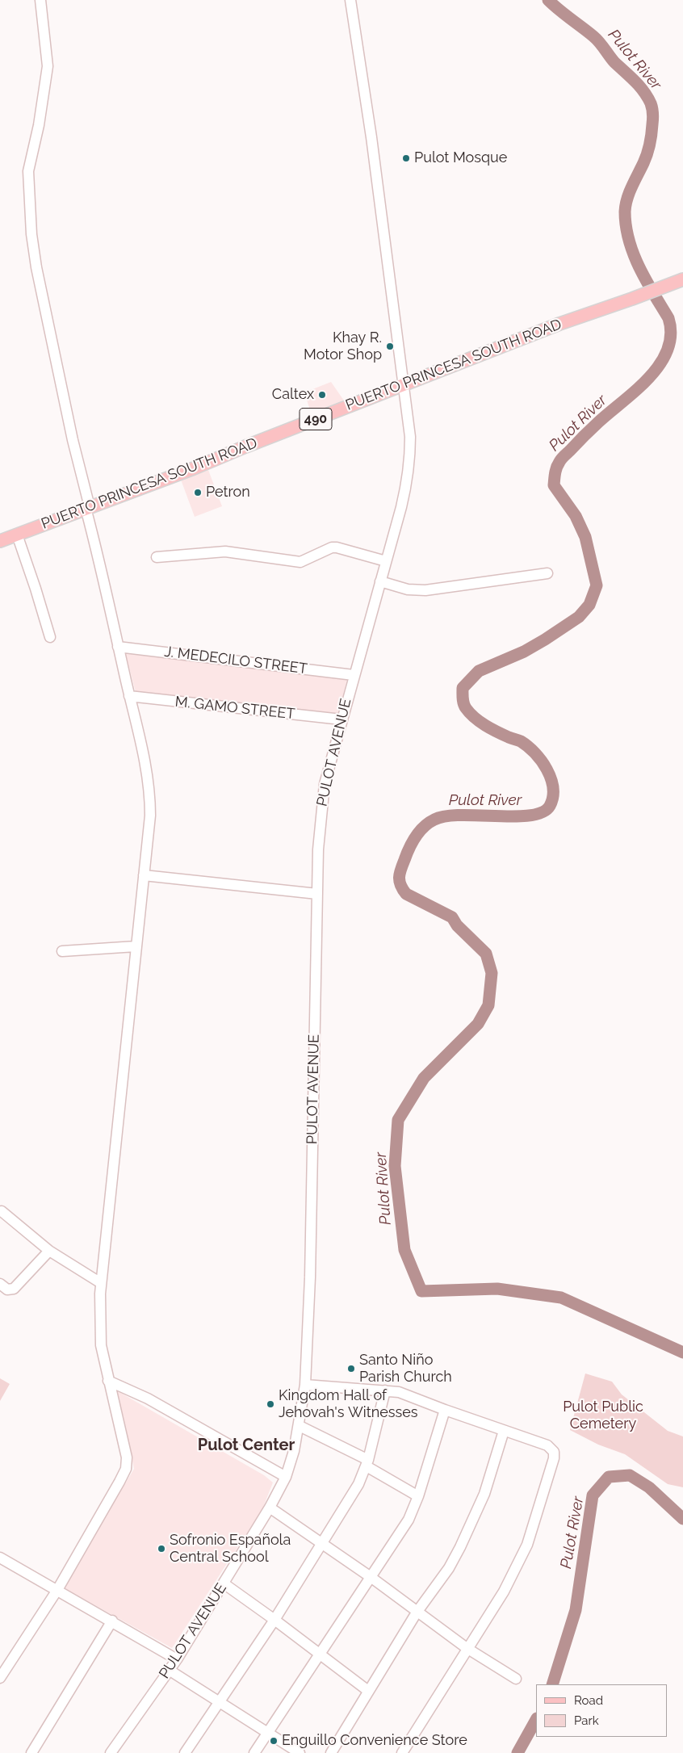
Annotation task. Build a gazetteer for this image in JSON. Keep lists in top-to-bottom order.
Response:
{
  "streets": {
    "main road": ["PUERTO PRINCESA SOUTH ROAD", "490"],
    "street": ["J. MEDECILO STREET", "M. GAMO STREET", "PULOT AVENUE"]
  },
  "crossings": [
    ["PUERTO PRINCESA SOUTH ROAD", "PULOT AVENUE"],
    ["J. MEDECILO STREET", "PULOT AVENUE"],
    ["M. GAMO STREET", "PULOT AVENUE"]
  ],
  "districts": ["Pulot Center"],
  "water": ["Pulot River"],
  "parks": ["Pulot Public Cemetery"],
  "places": [
    "Pulot Mosque",
    "Khay R. Motor Shop",
    "Caltex",
    "Petron",
    "Santo Niño Parish Church",
    "Kingdom Hall of Jehovah's Witnesses",
    "Sofronio Española Central School",
    "Enguillo Convenience Store"
  ],
  "legend": ["Road", "Park"]
}
